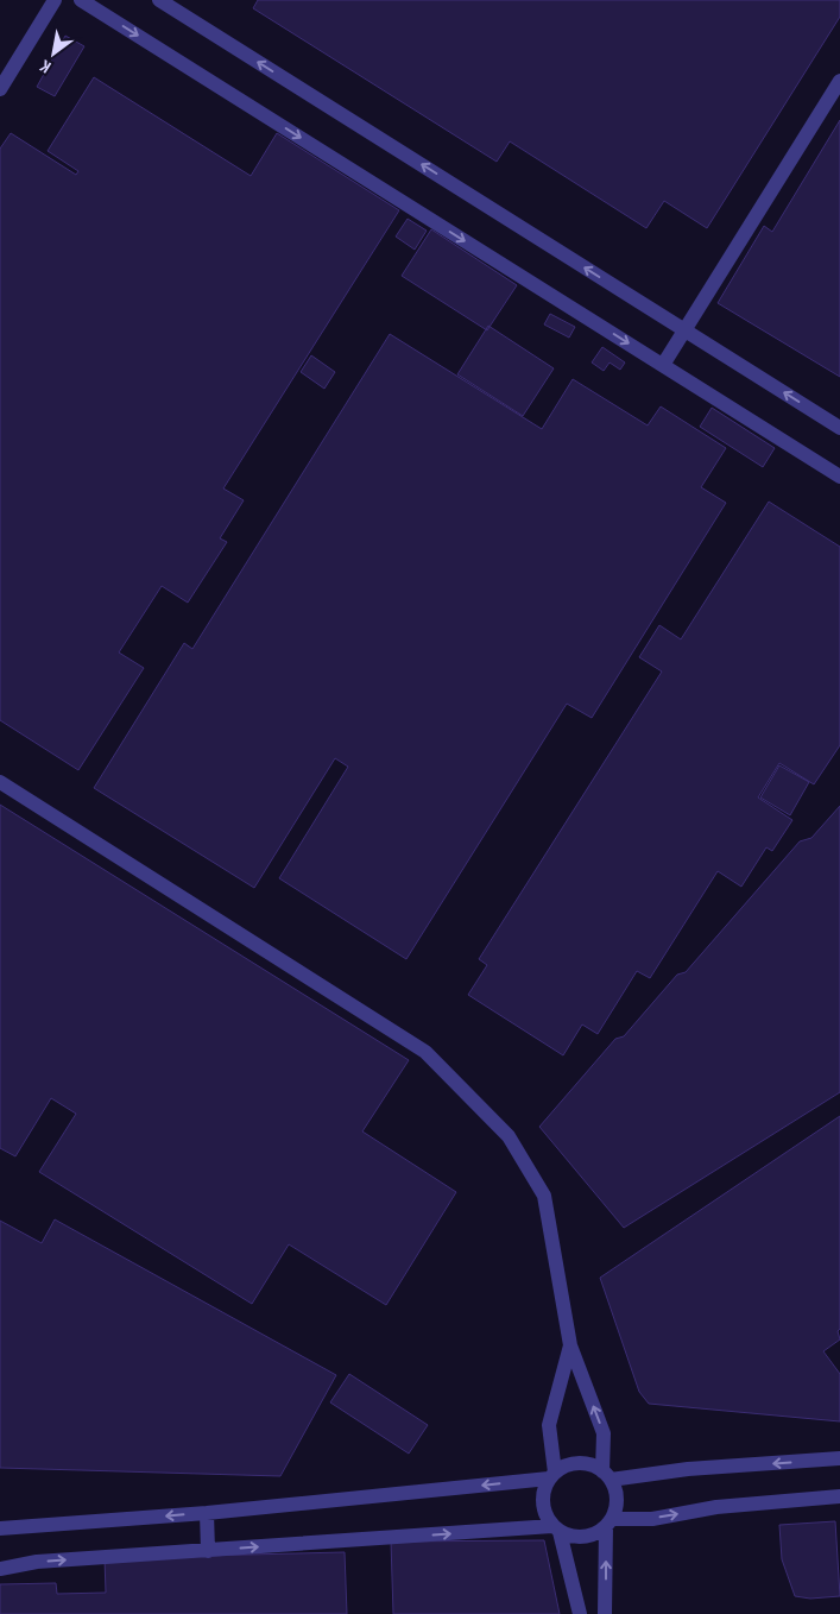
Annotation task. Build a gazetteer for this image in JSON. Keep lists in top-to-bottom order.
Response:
{
  "north": "bottom left"
}
